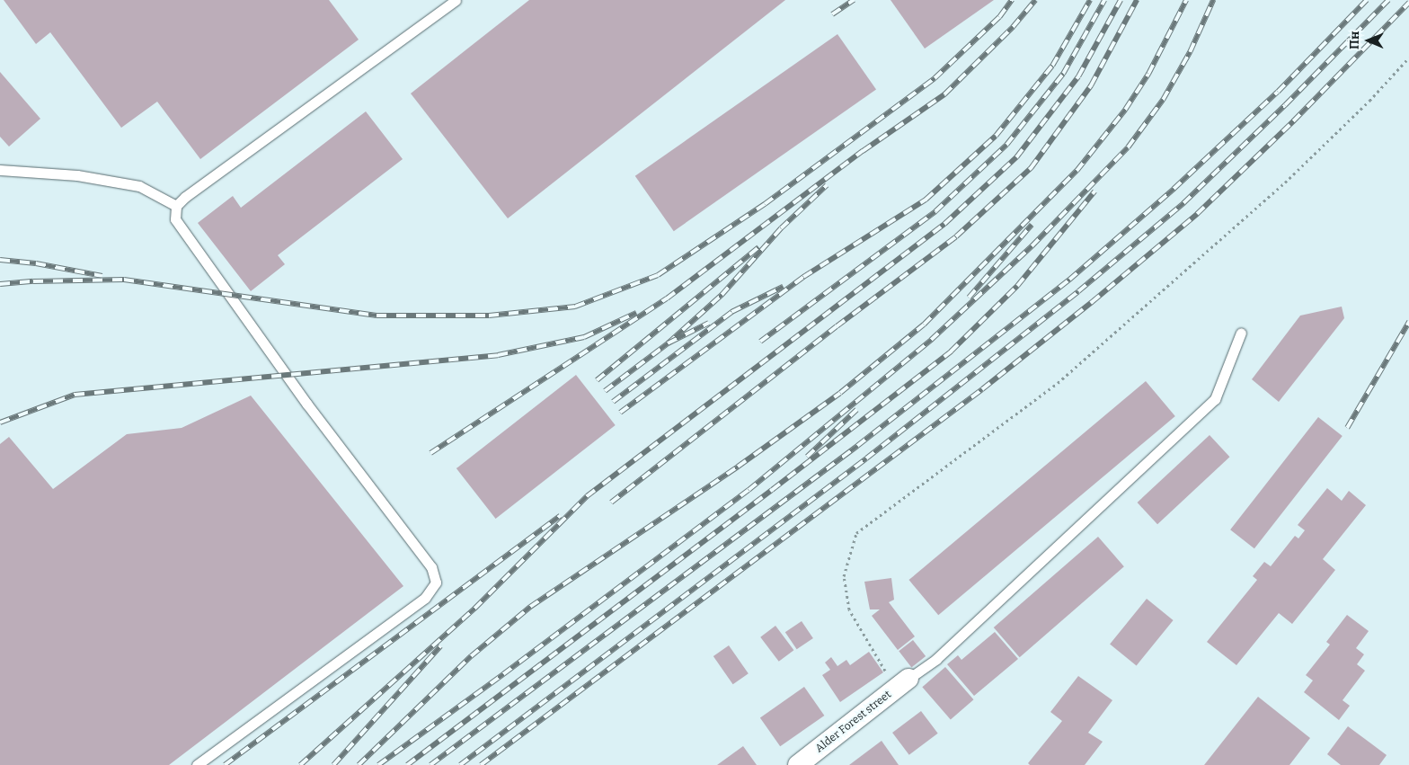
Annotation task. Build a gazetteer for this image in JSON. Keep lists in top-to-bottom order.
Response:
{
  "streets": {
    "street": ["Alder Forest street"]
  },
  "north": "left"
}
